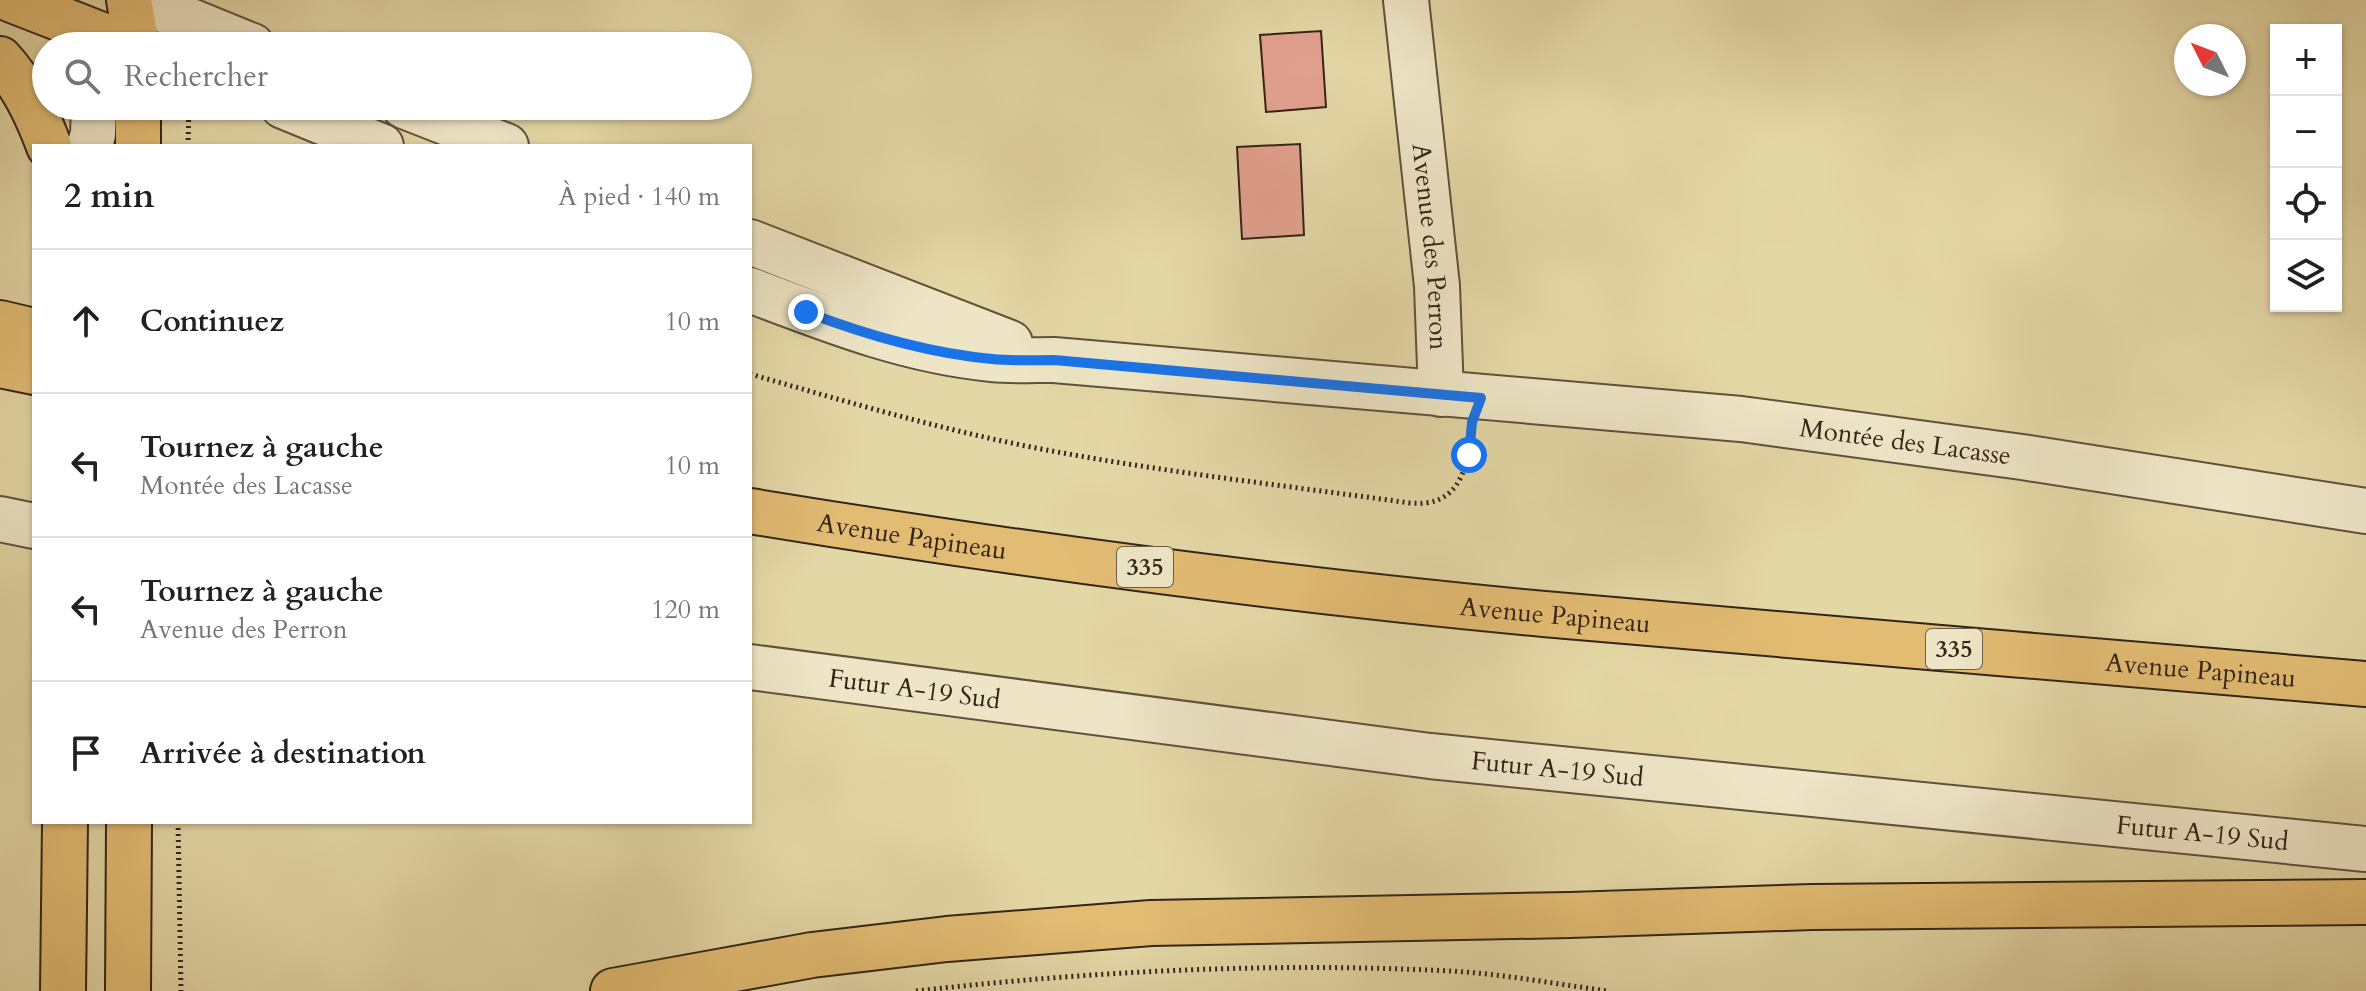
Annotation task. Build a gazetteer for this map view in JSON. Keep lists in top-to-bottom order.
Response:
{
  "streets": {
    "main road": ["Avenue Papineau", "335"],
    "street": ["Avenue des Perron", "Montée des Lacasse", "Futur A-19 Sud"]
  },
  "crossings": [
    ["Avenue des Perron", "Montée des Lacasse"]
  ],
  "north": "top left",
  "page": {
    "map_buttons": ["+", "−"],
    "search": "Rechercher",
    "heading": ["2 min", "À pied · 140 m"],
    "list": [
      ["Continuez", "10 m"],
      ["Tournez à gauche", "Montée des Lacasse", "10 m"],
      ["Tournez à gauche", "Avenue des Perron", "120 m"],
      "Arrivée à destination"
    ]
  }
}
